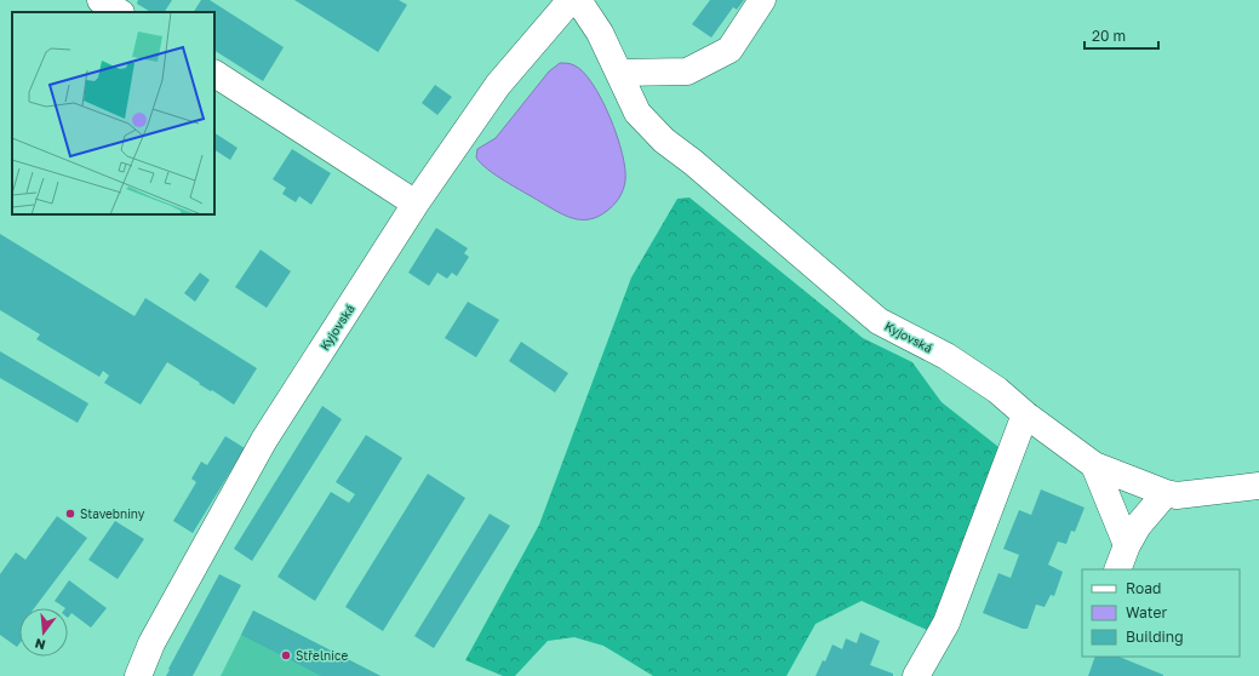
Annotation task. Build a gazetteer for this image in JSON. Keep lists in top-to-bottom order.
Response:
{
  "streets": {
    "street": ["Kyjovská"]
  },
  "places": ["Stavebniny", "Střelnice"],
  "legend": ["Road", "Water", "Building"],
  "scale_bar": "20 m",
  "north": "bottom"
}
